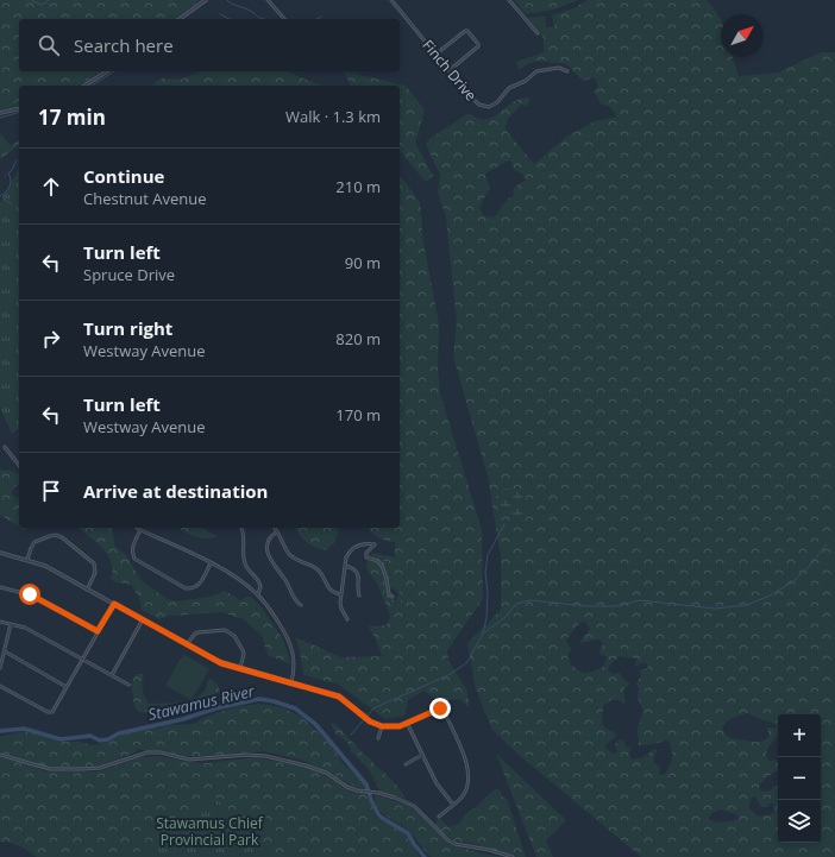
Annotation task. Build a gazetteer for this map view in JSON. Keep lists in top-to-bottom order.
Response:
{
  "streets": {
    "street": ["Finch Drive"]
  },
  "water": ["Stawamus River"],
  "parks": ["Stawamus Chief Provincial Park"],
  "north": "top right",
  "page": {
    "search": "Search here",
    "heading": ["17 min", "Walk · 1.3 km"],
    "list": [
      ["Continue", "Chestnut Avenue", "210 m"],
      ["Turn left", "Spruce Drive", "90 m"],
      ["Turn right", "Westway Avenue", "820 m"],
      ["Turn left", "Westway Avenue", "170 m"],
      "Arrive at destination"
    ],
    "map_buttons": ["+", "−"]
  }
}
